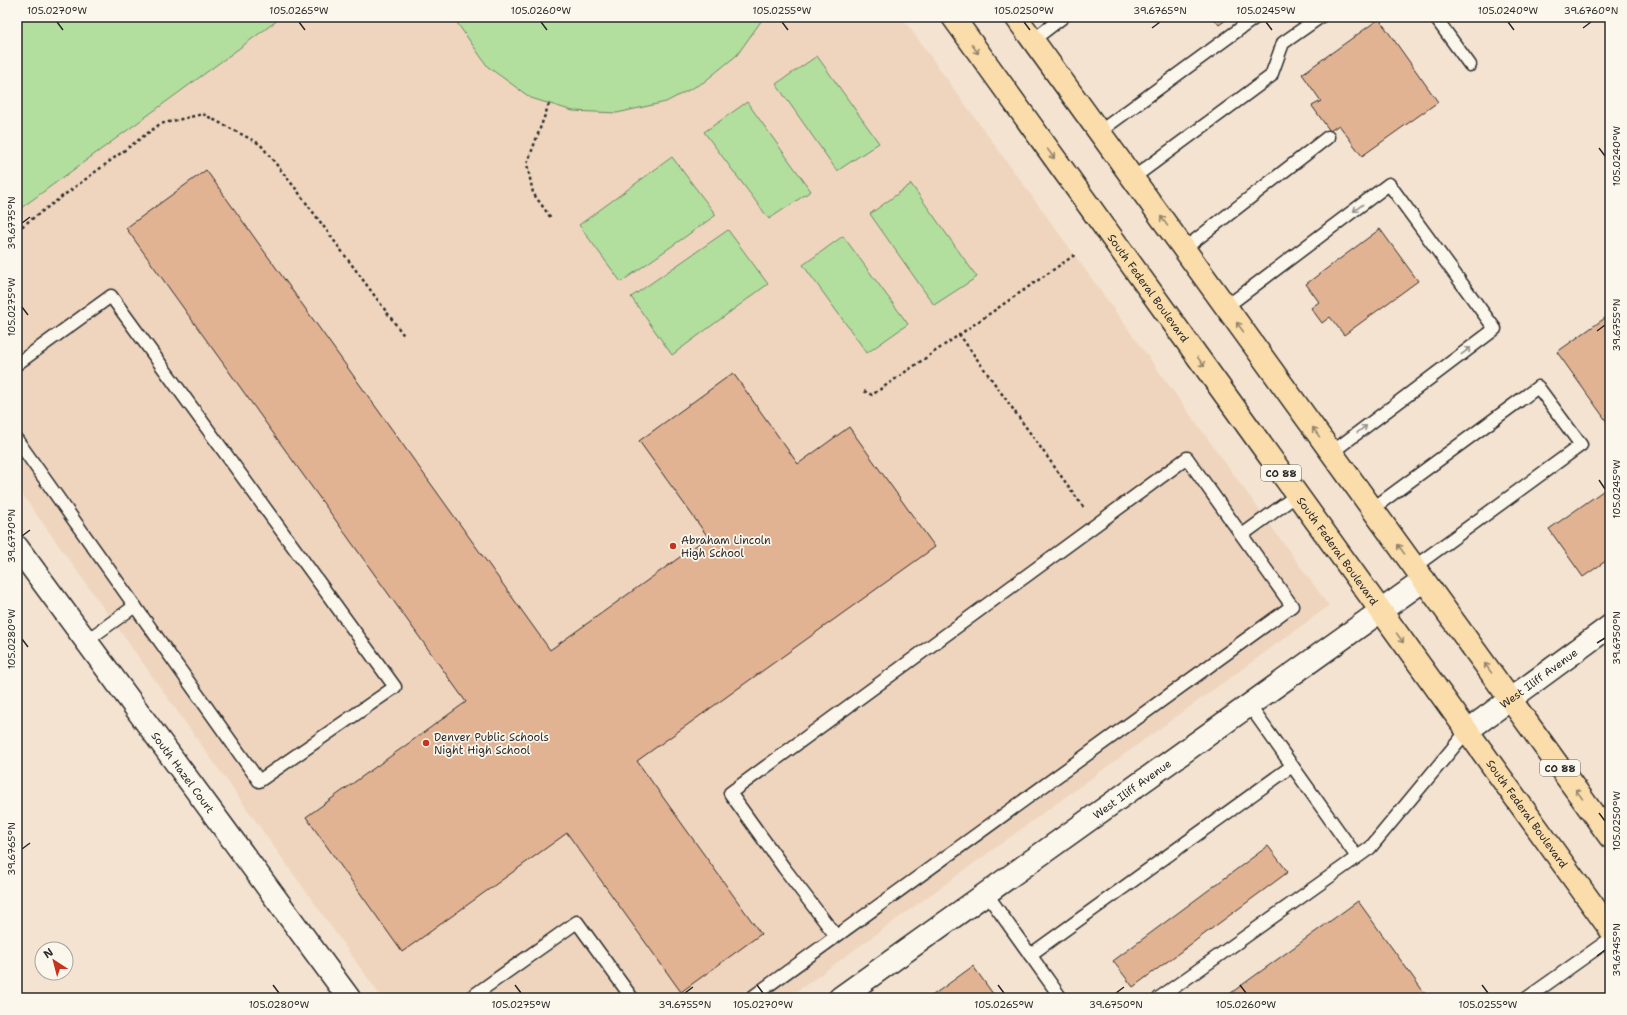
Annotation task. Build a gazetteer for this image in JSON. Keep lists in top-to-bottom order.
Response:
{
  "streets": {
    "main road": ["South Federal Boulevard", "CO 88"],
    "street": ["West Iliff Avenue", "South Hazel Court"]
  },
  "crossings": [
    ["South Federal Boulevard", "West Iliff Avenue"],
    ["CO 88", "West Iliff Avenue"]
  ],
  "places": ["Abraham Lincoln High School", "Denver Public Schools Night High School"],
  "north": "top left",
  "coordinates": [
    "105.0270°W",
    "105.0265°W",
    "105.0260°W",
    "105.0255°W",
    "105.0250°W",
    "39.6765°N",
    "105.0245°W",
    "105.0240°W",
    "39.6760°N",
    "39.6775°N",
    "105.0275°W",
    "39.6755°N",
    "39.6770°N",
    "39.6750°N",
    "105.0280°W",
    "39.6745°N"
  ]
}
